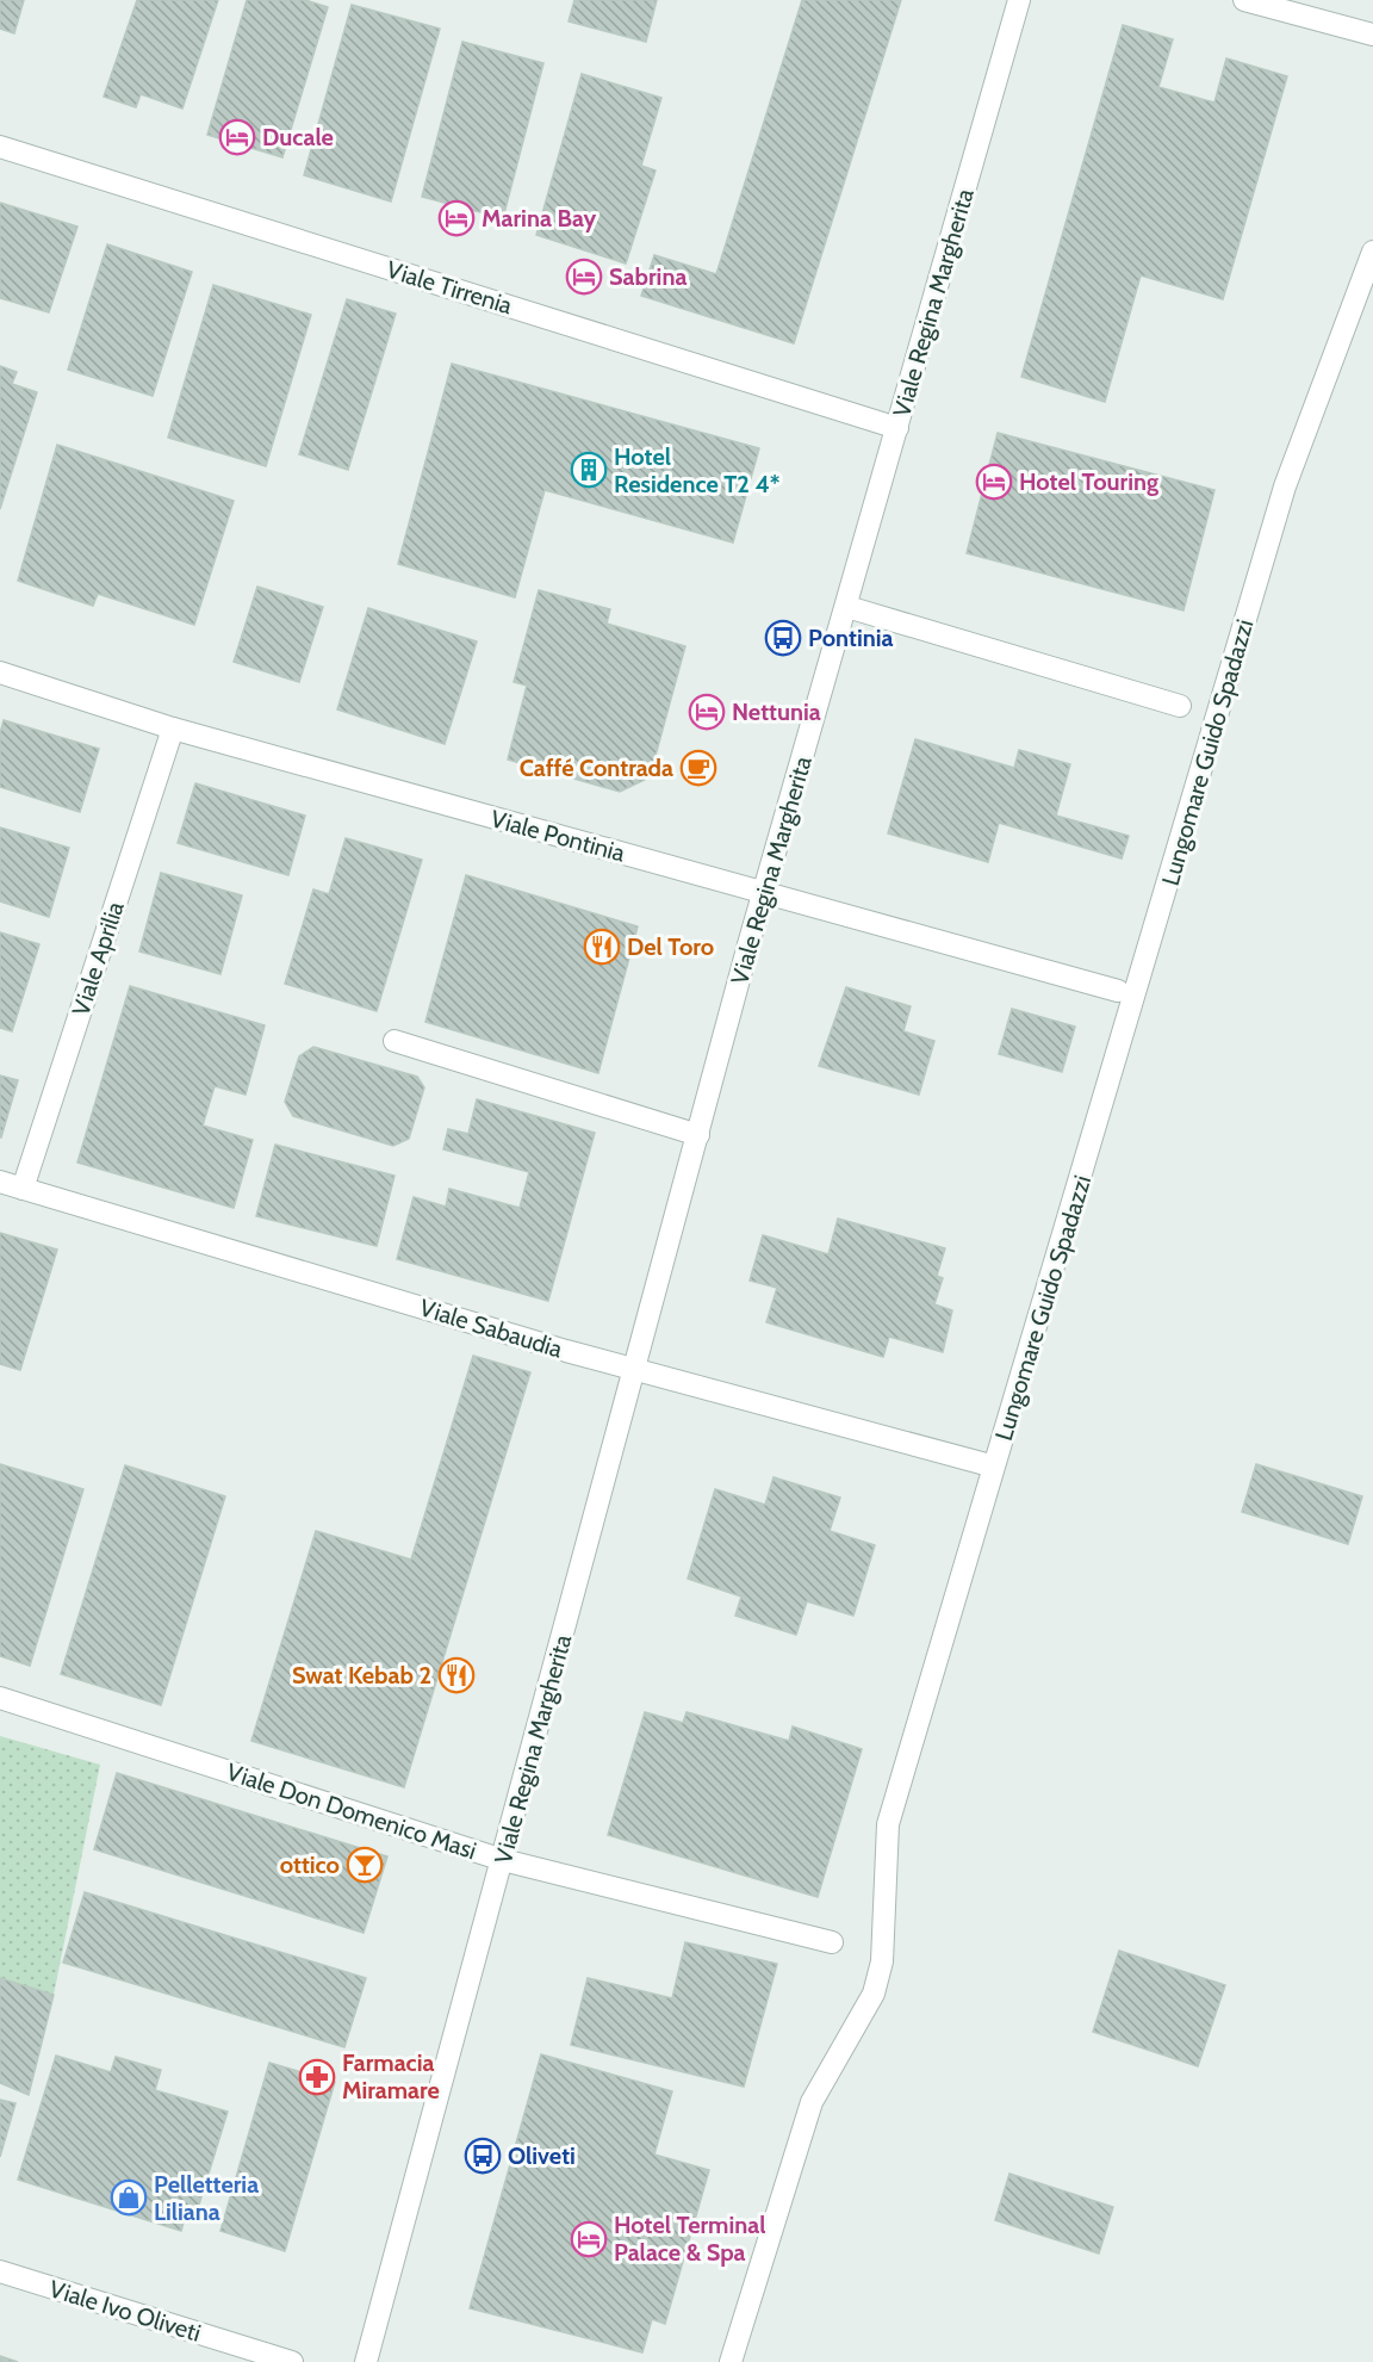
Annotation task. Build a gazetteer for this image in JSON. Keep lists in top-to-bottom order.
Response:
{
  "streets": {
    "street": [
      "Viale Tirrenia",
      "Viale Regina Margherita",
      "Lungomare Guido Spadazzi",
      "Viale Pontinia",
      "Viale Aprilia",
      "Viale Sabaudia",
      "Viale Don Domenico Masi",
      "Viale Ivo Oliveti"
    ]
  },
  "crossings": [
    ["Viale Tirrenia", "Viale Regina Margherita"],
    ["Viale Regina Margherita", "Viale Pontinia"],
    ["Viale Regina Margherita", "Viale Sabaudia"],
    ["Viale Regina Margherita", "Viale Don Domenico Masi"],
    ["Viale Pontinia", "Viale Aprilia"],
    ["Viale Aprilia", "Viale Sabaudia"]
  ],
  "places": {
    "hotel": [
      "Ducale",
      "Marina Bay",
      "Sabrina",
      "Hotel Touring",
      "Nettunia",
      "Hotel Terminal Palace & Spa"
    ],
    "building": ["Hotel Residence T2 4*"],
    "bus stop": ["Pontinia", "Oliveti"],
    "cafe": ["Caffé Contrada"],
    "restaurant": ["Del Toro", "Swat Kebab 2"],
    "bar": ["ottico"],
    "pharmacy": ["Farmacia Miramare"],
    "shop": ["Pelletteria Liliana"]
  }
}
